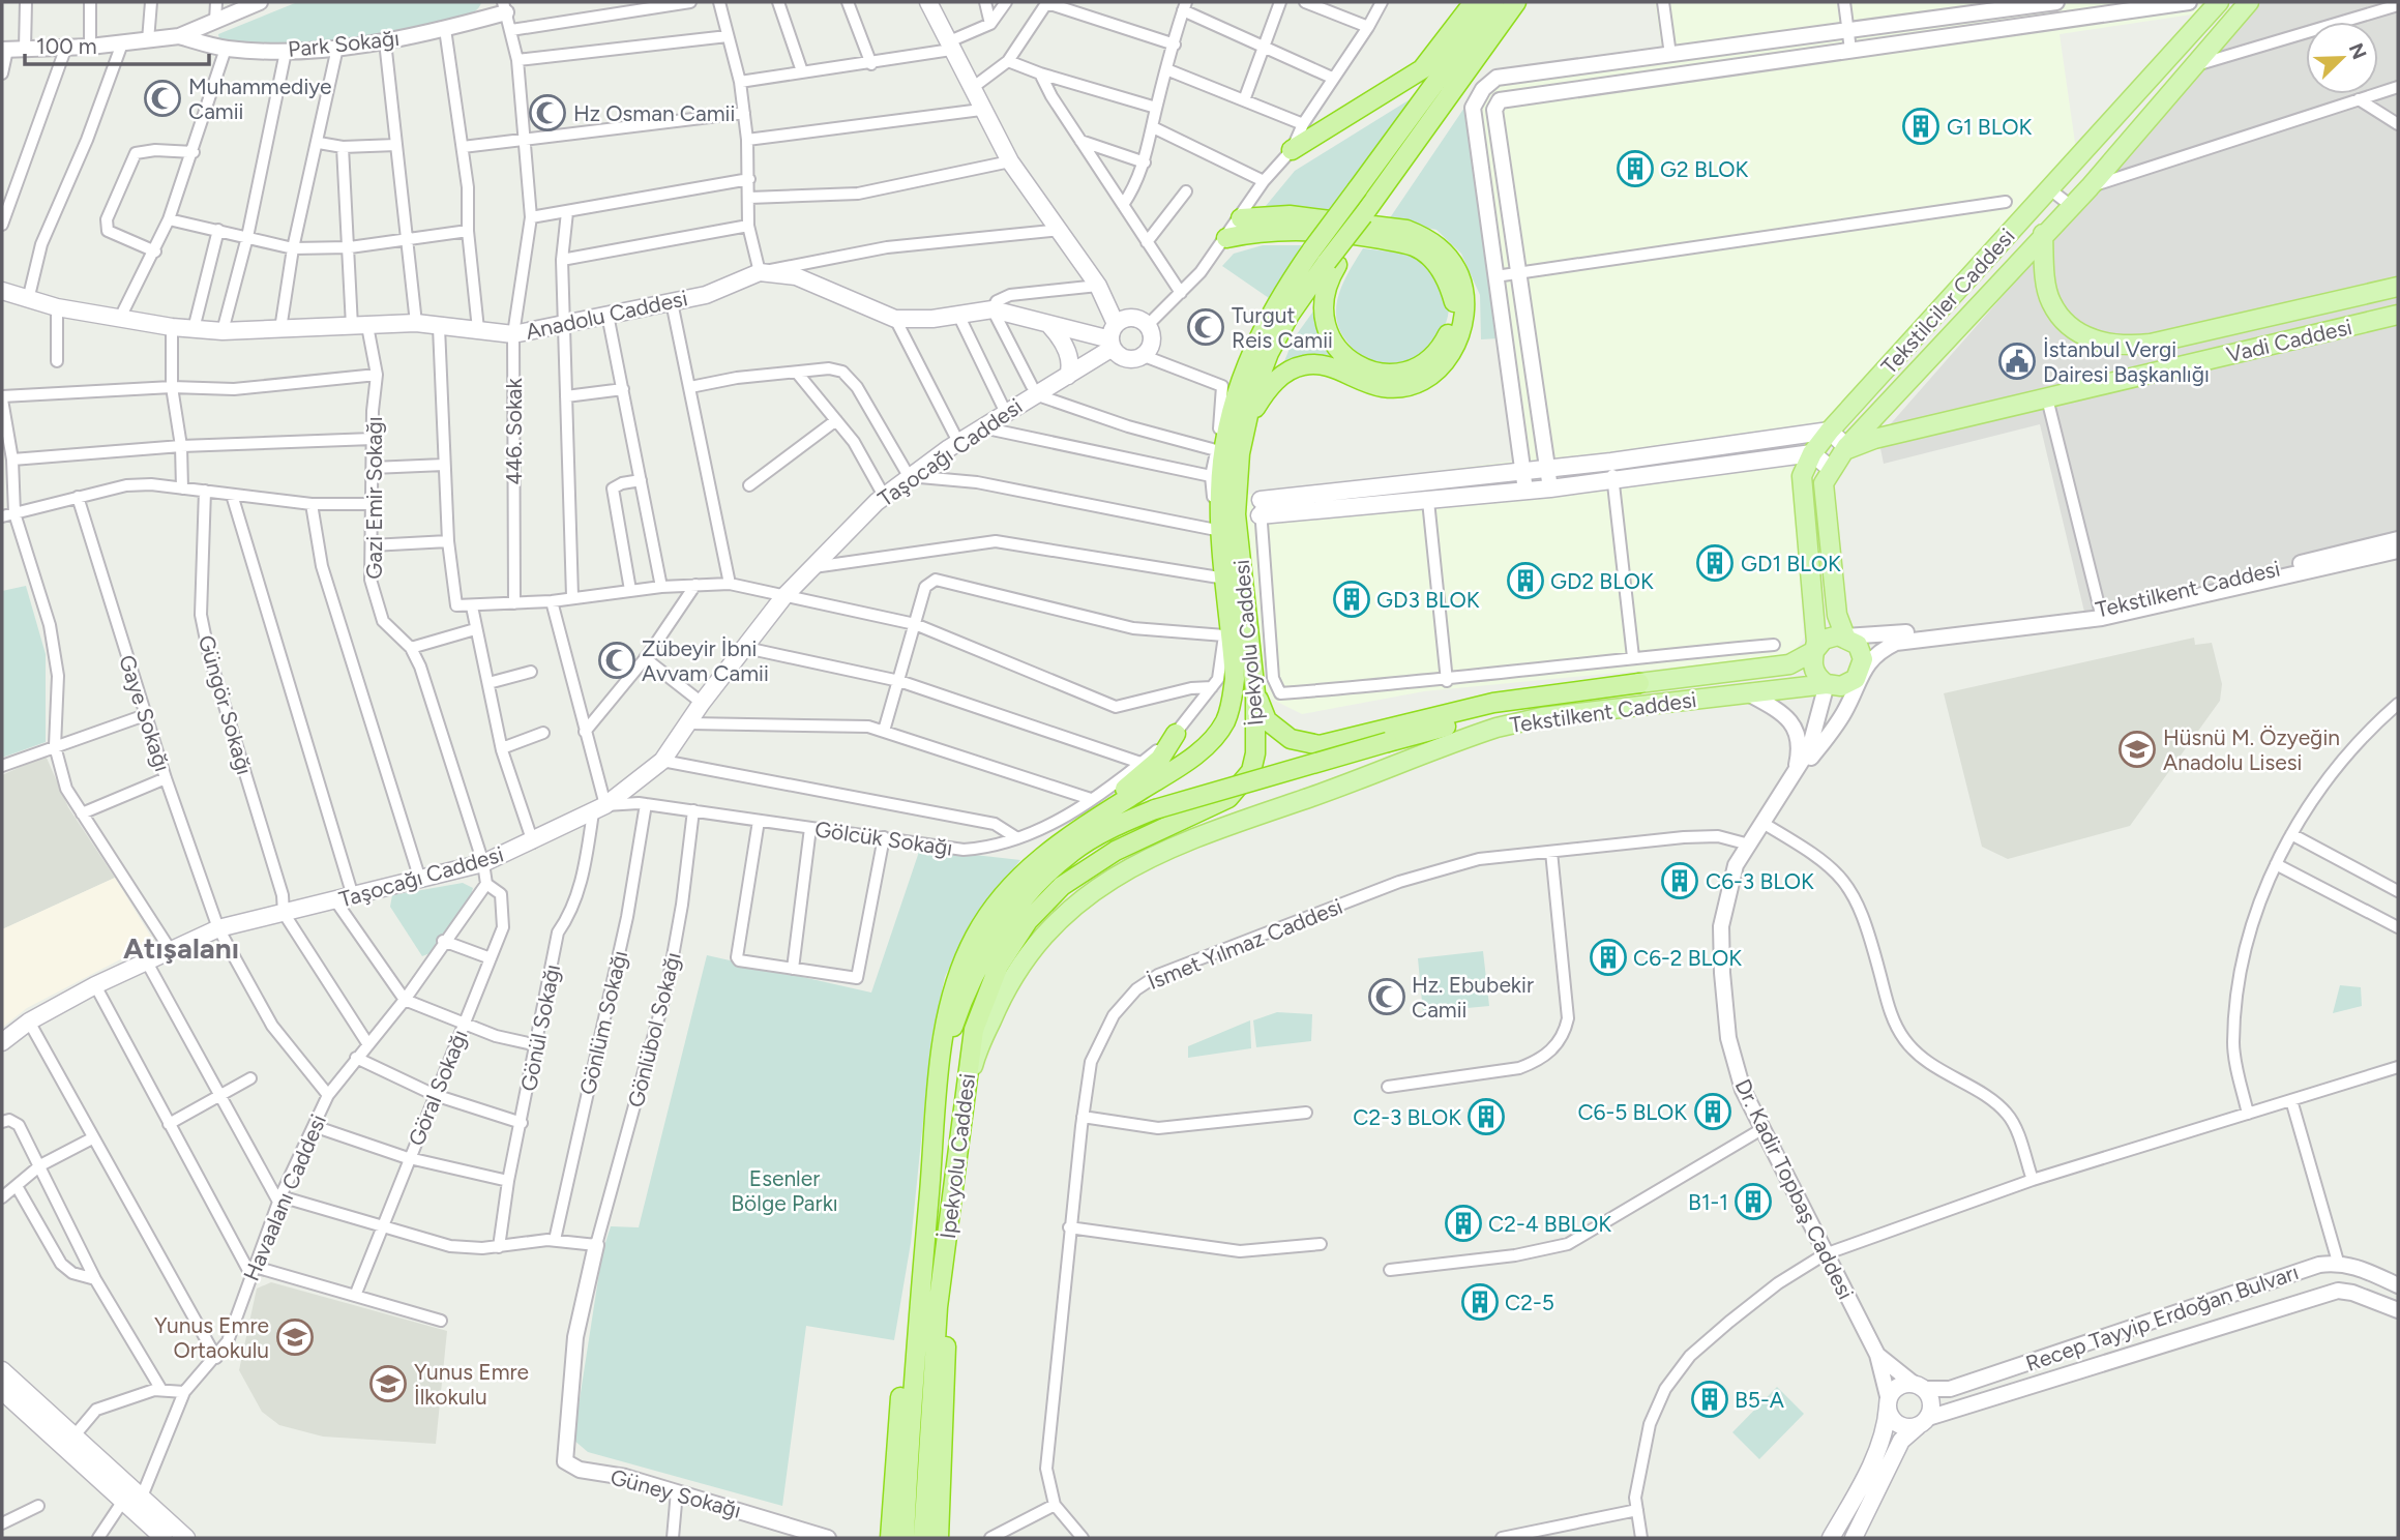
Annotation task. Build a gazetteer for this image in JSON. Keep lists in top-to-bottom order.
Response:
{
  "streets": {
    "highway": ["İpekyolu Caddesi"],
    "main road": [
      "Tekstilciler Caddesi",
      "Anadolu Caddesi",
      "Vadi Caddesi",
      "Taşocağı Caddesi",
      "Tekstilkent Caddesi"
    ],
    "street": [
      "Park Sokağı",
      "446. Sokak",
      "Gazi Emir Sokağı",
      "Güngör Sokağı",
      "Gaye Sokağı",
      "Gölcük Sokağı",
      "İsmet Yılmaz Caddesi",
      "Gönlüm Sokağı",
      "Gönül Sokağı",
      "Gönlübol Sokağı",
      "Göral Sokağı",
      "Dr. Kadir Topbaş Caddesi",
      "Havaalanı Caddesi",
      "Recep Tayyip Erdoğan Bulvarı",
      "Güney Sokağı"
    ]
  },
  "crossings": [
    ["Park Sokağı", "446. Sokak"],
    ["Tekstilciler Caddesi", "Vadi Caddesi"],
    ["Tekstilciler Caddesi", "Tekstilkent Caddesi"],
    ["Anadolu Caddesi", "446. Sokak"],
    ["Anadolu Caddesi", "Taşocağı Caddesi"],
    ["Anadolu Caddesi", "Gazi Emir Sokağı"],
    ["Taşocağı Caddesi", "Gazi Emir Sokağı"],
    ["Taşocağı Caddesi", "Güngör Sokağı"],
    ["Taşocağı Caddesi", "Gaye Sokağı"],
    ["Taşocağı Caddesi", "Gölcük Sokağı"],
    ["Taşocağı Caddesi", "Gönül Sokağı"],
    ["Tekstilkent Caddesi", "İpekyolu Caddesi"],
    ["Gaye Sokağı", "Havaalanı Caddesi"],
    ["Gölcük Sokağı", "Gönlüm Sokağı"],
    ["Gölcük Sokağı", "Gönül Sokağı"],
    ["Gölcük Sokağı", "Gönlübol Sokağı"],
    ["İsmet Yılmaz Caddesi", "Dr. Kadir Topbaş Caddesi"],
    ["Gönlübol Sokağı", "Güney Sokağı"],
    ["Göral Sokağı", "Havaalanı Caddesi"]
  ],
  "districts": ["Atışalanı"],
  "parks": ["Esenler Bölge Parkı"],
  "places": {
    "mosque": [
      "Muhammediye Camii",
      "Hz Osman Camii",
      "Turgut Reis Camii",
      "Zübeyir İbni Avvam Camii",
      "Hz. Ebubekir Camii"
    ],
    "building": [
      "G1 BLOK",
      "G2 BLOK",
      "GD1 BLOK",
      "GD2 BLOK",
      "GD3 BLOK",
      "C6-3 BLOK",
      "C6-2 BLOK",
      "C6-5 BLOK",
      "C2-3 BLOK",
      "B1-1",
      "C2-4 BBLOK",
      "C2-5",
      "B5-A"
    ],
    "public building": ["İstanbul Vergi Dairesi Başkanlığı"],
    "school or university": ["Hüsnü M. Özyeğin Anadolu Lisesi", "Yunus Emre Ortaokulu", "Yunus Emre İlkokulu"]
  },
  "scale_bar": "100 m",
  "north": "top right"
}
